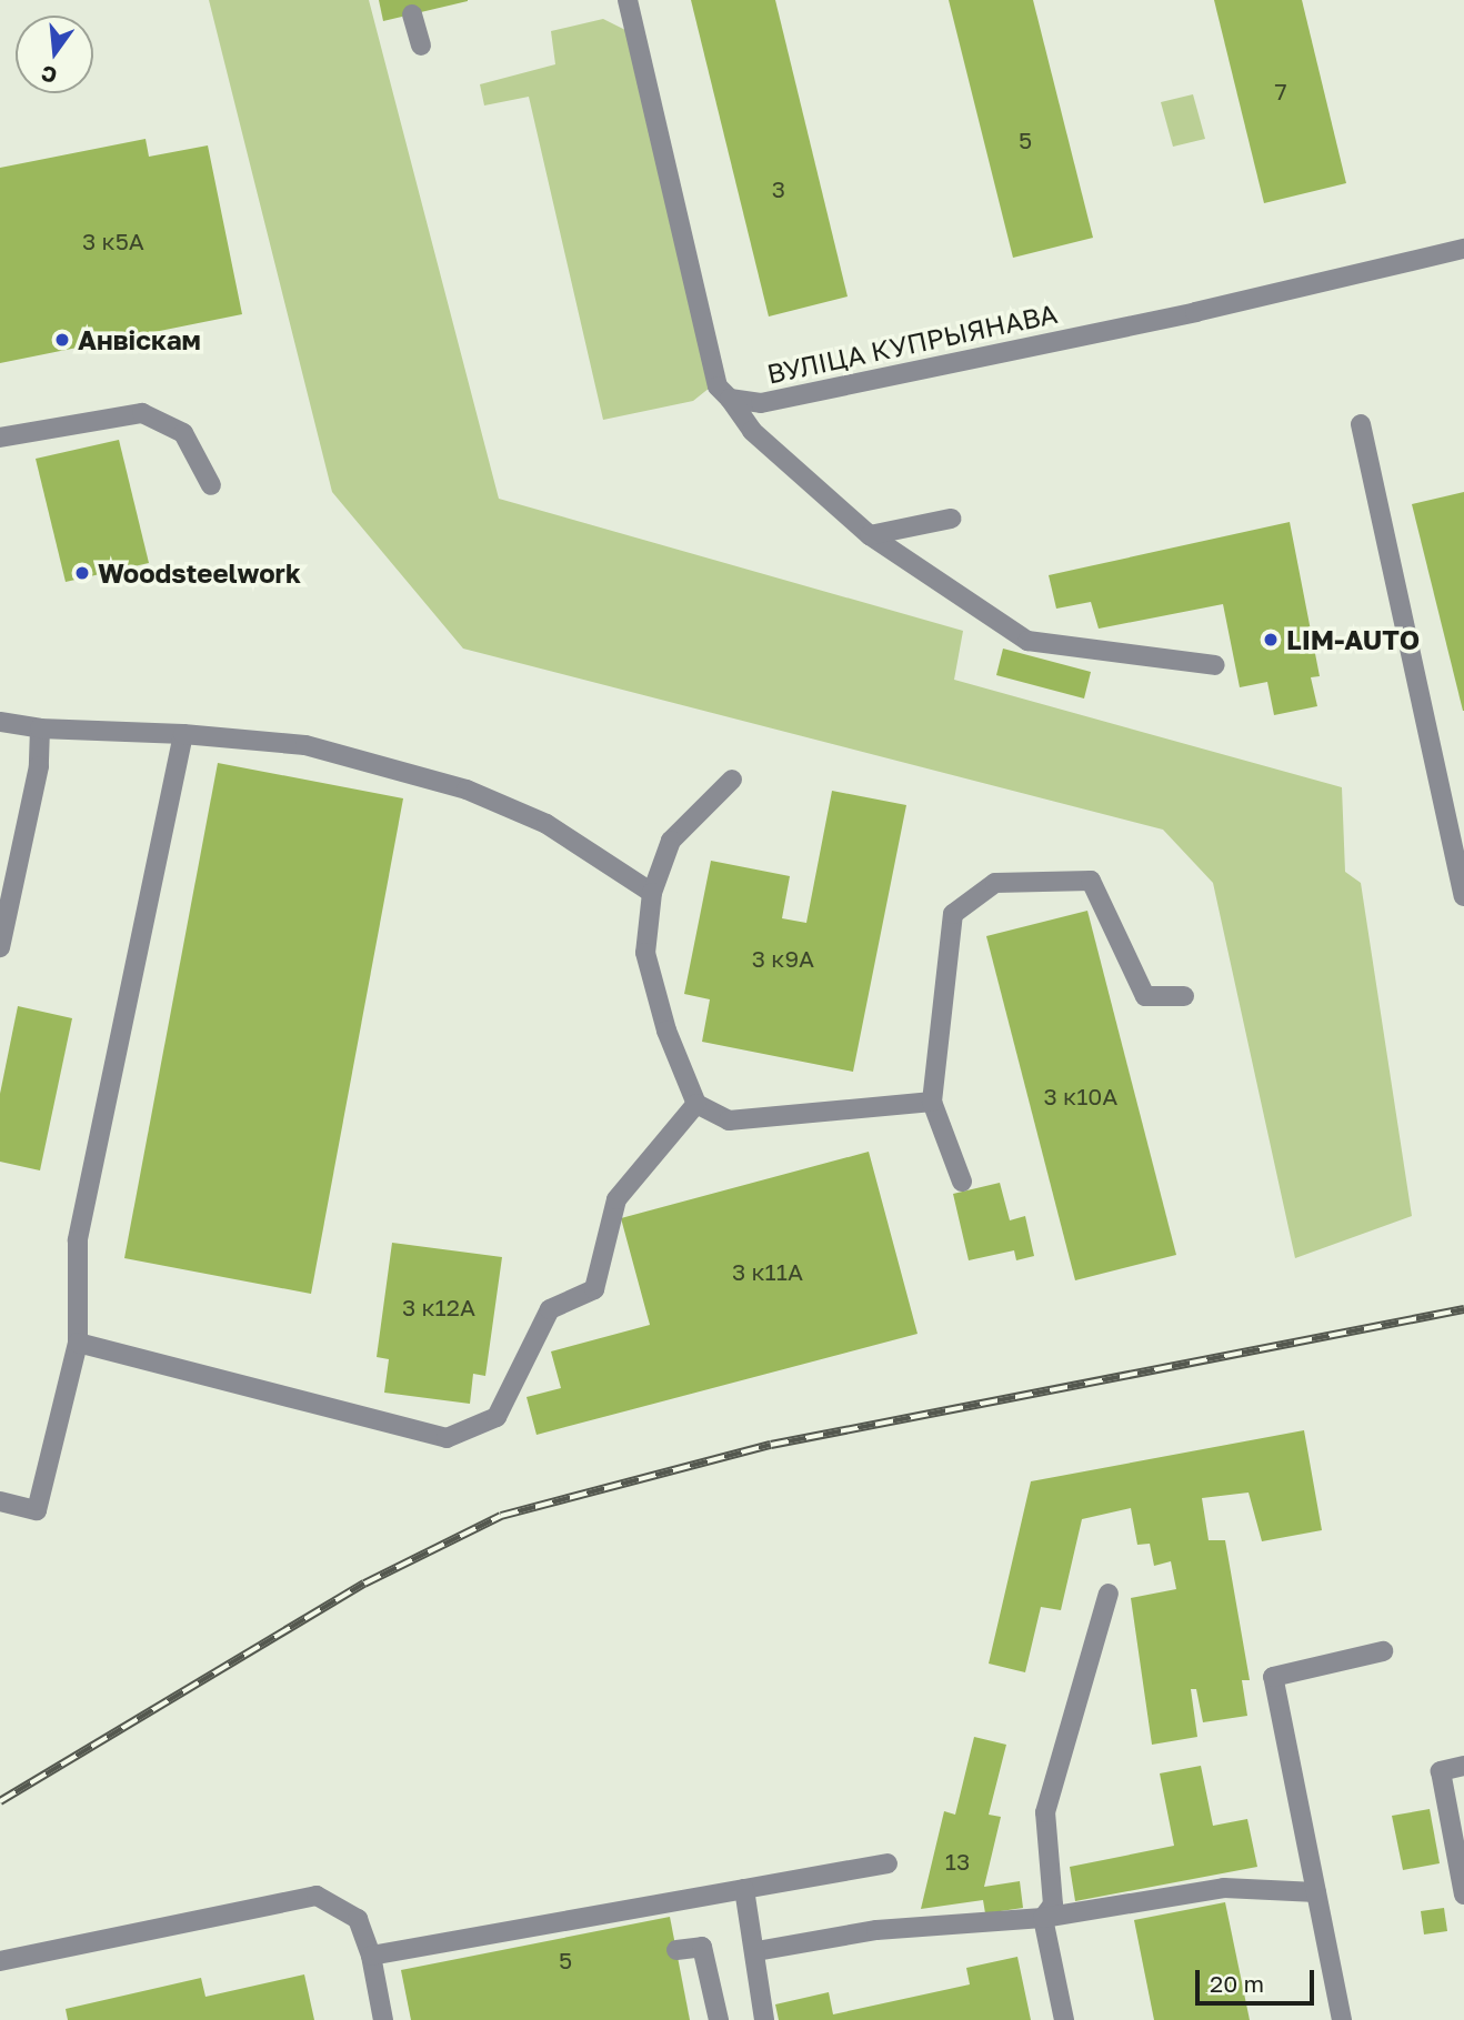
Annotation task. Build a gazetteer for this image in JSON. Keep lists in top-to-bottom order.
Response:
{
  "streets": {
    "street": ["ВУЛІЦА КУПРЫЯНАВА"]
  },
  "places": ["Анвіскам", "Woodsteelwork", "LIM-AUTO"],
  "house_numbers": [
    "7",
    "5",
    "3",
    "3 к5А",
    "3 к9А",
    "3 к10А",
    "3 к11А",
    "3 к12А",
    "13",
    "5"
  ],
  "scale_bar": "20 m",
  "north": "bottom"
}
